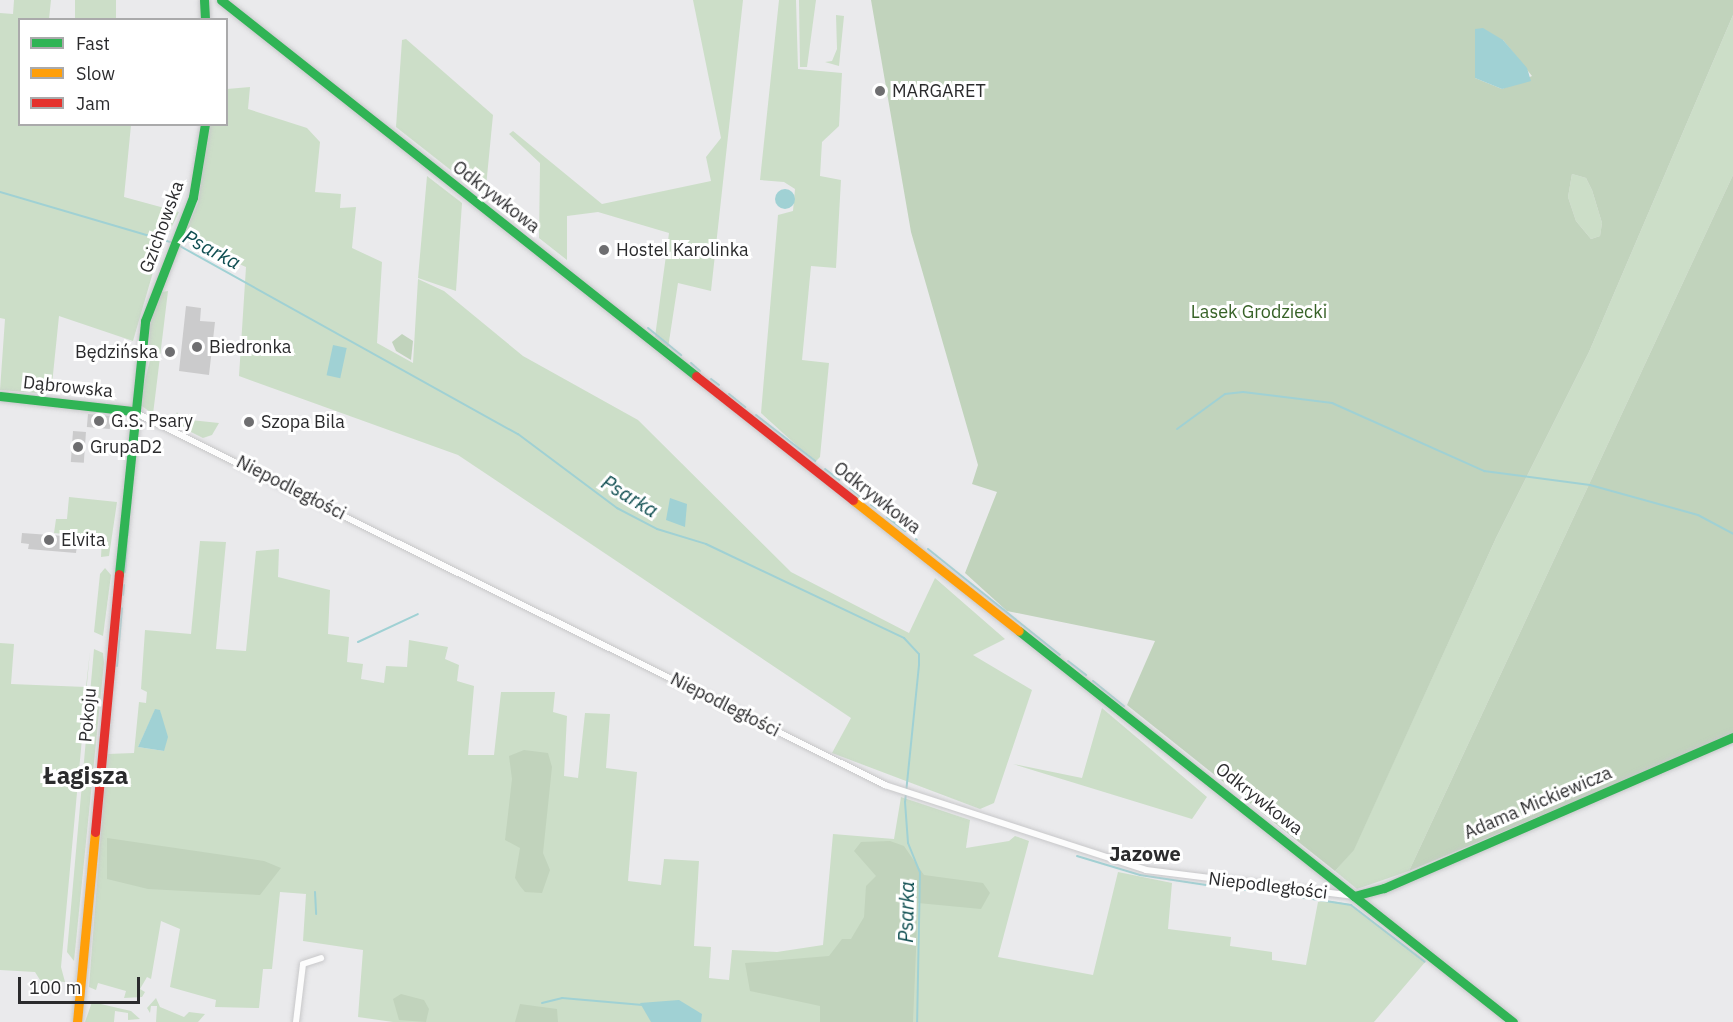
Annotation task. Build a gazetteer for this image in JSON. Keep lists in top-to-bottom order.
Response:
{
  "streets": {
    "street": [
      "Odkrywkowa",
      "Gzichowska",
      "Dąbrowska",
      "Niepodległości",
      "Pokoju",
      "Adama Mickiewicza"
    ]
  },
  "crossings": [
    ["Odkrywkowa", "Niepodległości"],
    ["Odkrywkowa", "Adama Mickiewicza"],
    ["Gzichowska", "Dąbrowska"],
    ["Gzichowska", "Niepodległości"],
    ["Gzichowska", "Pokoju"],
    ["Dąbrowska", "Niepodległości"],
    ["Dąbrowska", "Pokoju"],
    ["Niepodległości", "Pokoju"],
    ["Niepodległości", "Adama Mickiewicza"]
  ],
  "districts": ["Łagisza", "Jazowe"],
  "water": ["Psarka"],
  "parks": ["Lasek Grodziecki"],
  "places": [
    "MARGARET",
    "Hostel Karolinka",
    "Biedronka",
    "Będzińska",
    "G.S. Psary",
    "Szopa Bila",
    "GrupaD2",
    "Elvita"
  ],
  "legend": ["Fast", "Slow", "Jam"],
  "scale_bar": "100 m"
}
